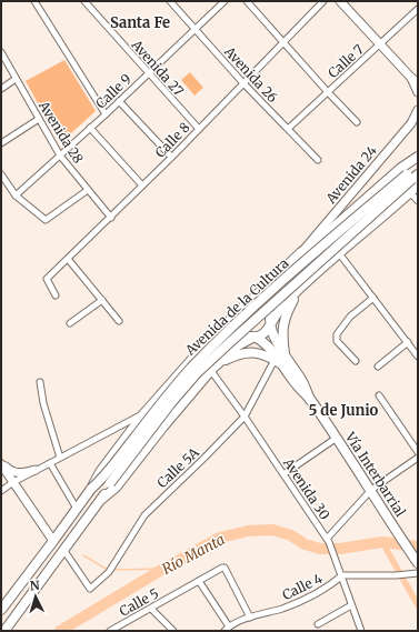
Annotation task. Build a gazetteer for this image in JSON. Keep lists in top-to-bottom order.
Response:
{
  "streets": {
    "main road": ["Avenida 24", "Avenida de la Cultura", "Vía Interbarrial"],
    "street": [
      "Calle 7",
      "Avenida 27",
      "Avenida 26",
      "Calle 9",
      "Avenida 28",
      "Calle 8",
      "Calle 5A",
      "Avenida 30",
      "Calle 4",
      "Calle 5"
    ]
  },
  "crossings": [
    ["Calle 7", "Avenida 26"],
    ["Avenida 27", "Calle 9"],
    ["Avenida 27", "Calle 8"],
    ["Avenida 26", "Calle 9"],
    ["Avenida 26", "Calle 8"],
    ["Calle 9", "Avenida 28"],
    ["Avenida 28", "Calle 8"],
    ["Avenida 24", "Avenida de la Cultura"],
    ["Avenida de la Cultura", "Calle 5A"],
    ["Avenida de la Cultura", "Vía Interbarrial"],
    ["Avenida de la Cultura", "Avenida 30"],
    ["Calle 5A", "Vía Interbarrial"],
    ["Calle 5A", "Avenida 30"],
    ["Avenida 30", "Calle 4"],
    ["Calle 4", "Calle 5"]
  ],
  "districts": ["Santa Fe", "5 de Junio"],
  "water": ["Río Manta"],
  "north": "top"
}
